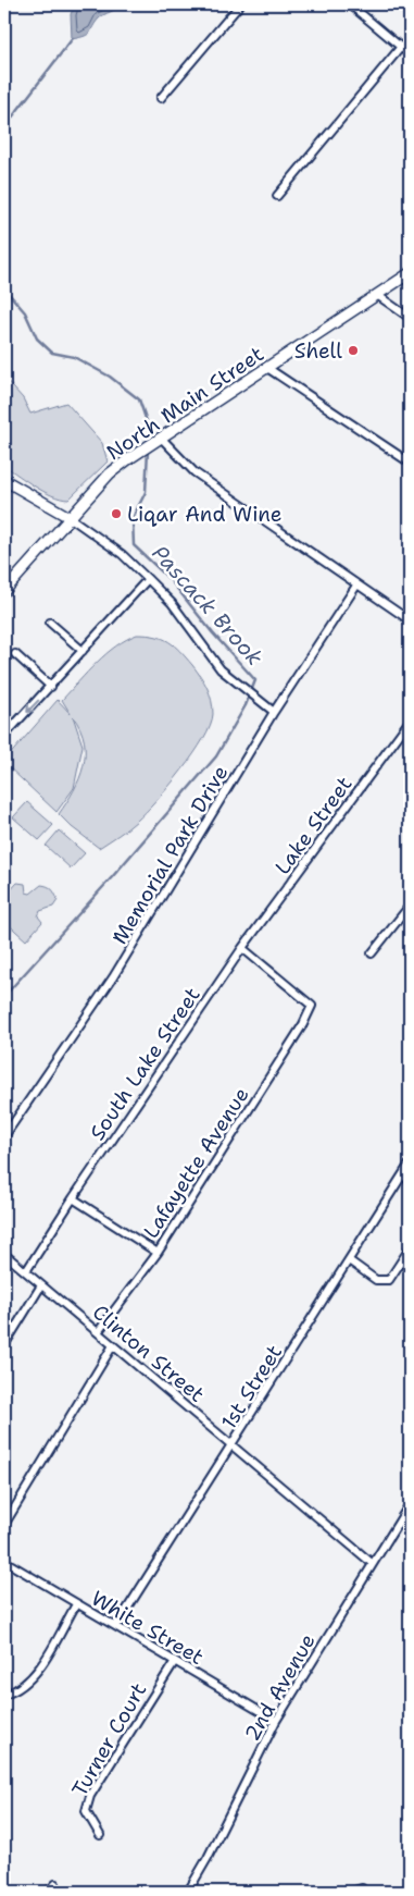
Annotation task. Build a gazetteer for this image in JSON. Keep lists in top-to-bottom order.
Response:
{
  "streets": {
    "main road": ["North Main Street"],
    "street": [
      "Lake Street",
      "Memorial Park Drive",
      "South Lake Street",
      "Lafayette Avenue",
      "Clinton Street",
      "1st Street",
      "White Street",
      "2nd Avenue",
      "Turner Court"
    ]
  },
  "crossings": [
    ["Lake Street", "South Lake Street"],
    ["Lake Street", "Lafayette Avenue"],
    ["South Lake Street", "Lafayette Avenue"],
    ["Lafayette Avenue", "Clinton Street"],
    ["Clinton Street", "1st Street"],
    ["Clinton Street", "2nd Avenue"],
    ["1st Street", "White Street"],
    ["White Street", "2nd Avenue"],
    ["White Street", "Turner Court"]
  ],
  "water": ["Pascack Brook"],
  "places": ["Shell", "Liqar And Wine"]
}
